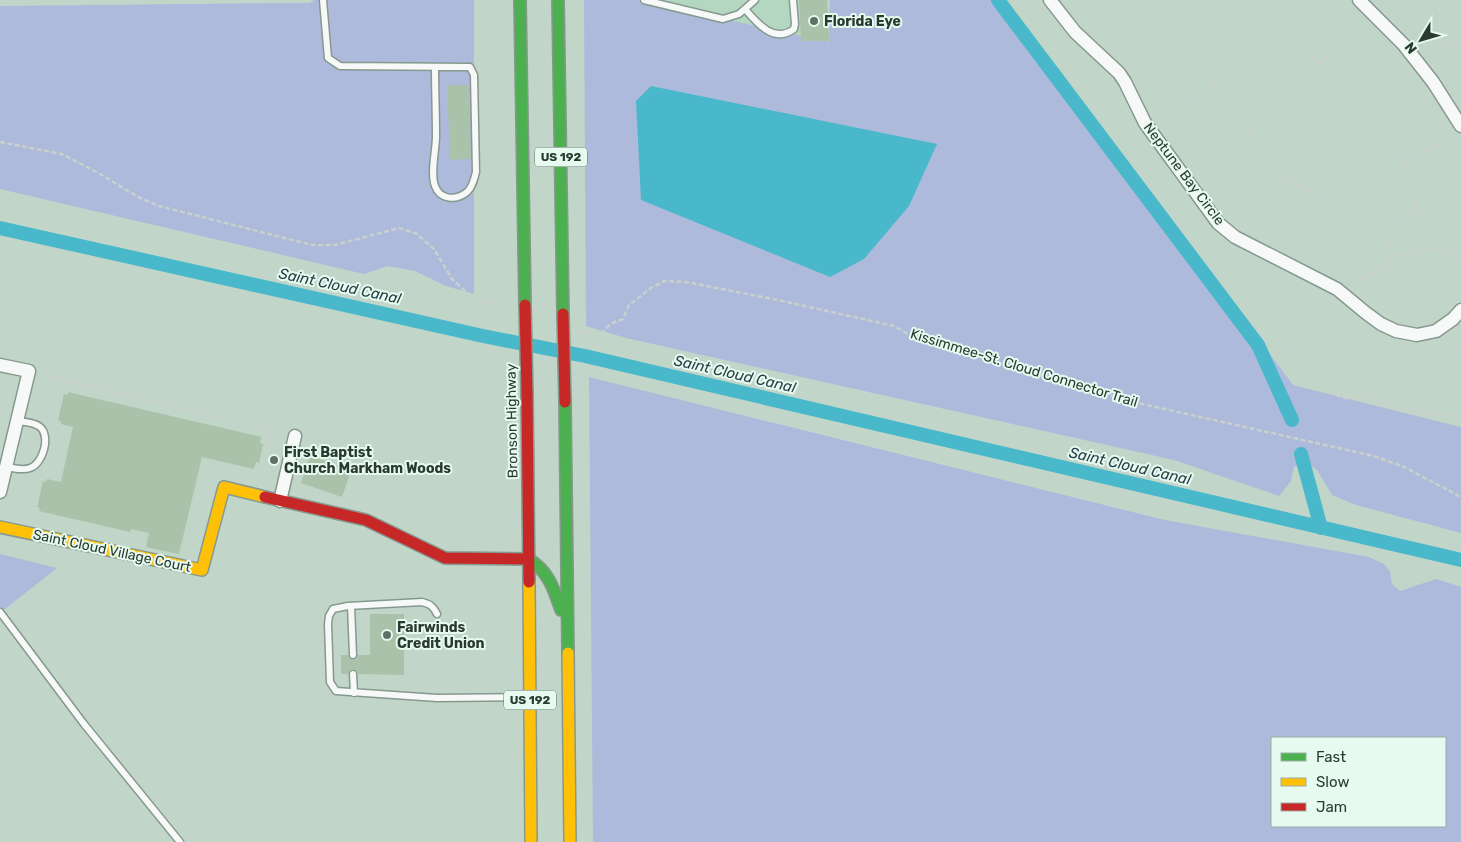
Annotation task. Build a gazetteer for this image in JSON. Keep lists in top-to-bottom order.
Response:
{
  "streets": {
    "main road": ["US 192", "Bronson Highway", "Saint Cloud Village Court"],
    "street": ["Neptune Bay Circle"],
    "path": ["Kissimmee-St. Cloud Connector Trail"]
  },
  "crossings": [
    ["Bronson Highway", "Saint Cloud Village Court"]
  ],
  "water": ["Saint Cloud Canal"],
  "places": ["Florida Eye", "First Baptist Church Markham Woods", "Fairwinds Credit Union"],
  "legend": ["Fast", "Slow", "Jam"],
  "north": "bottom left"
}
